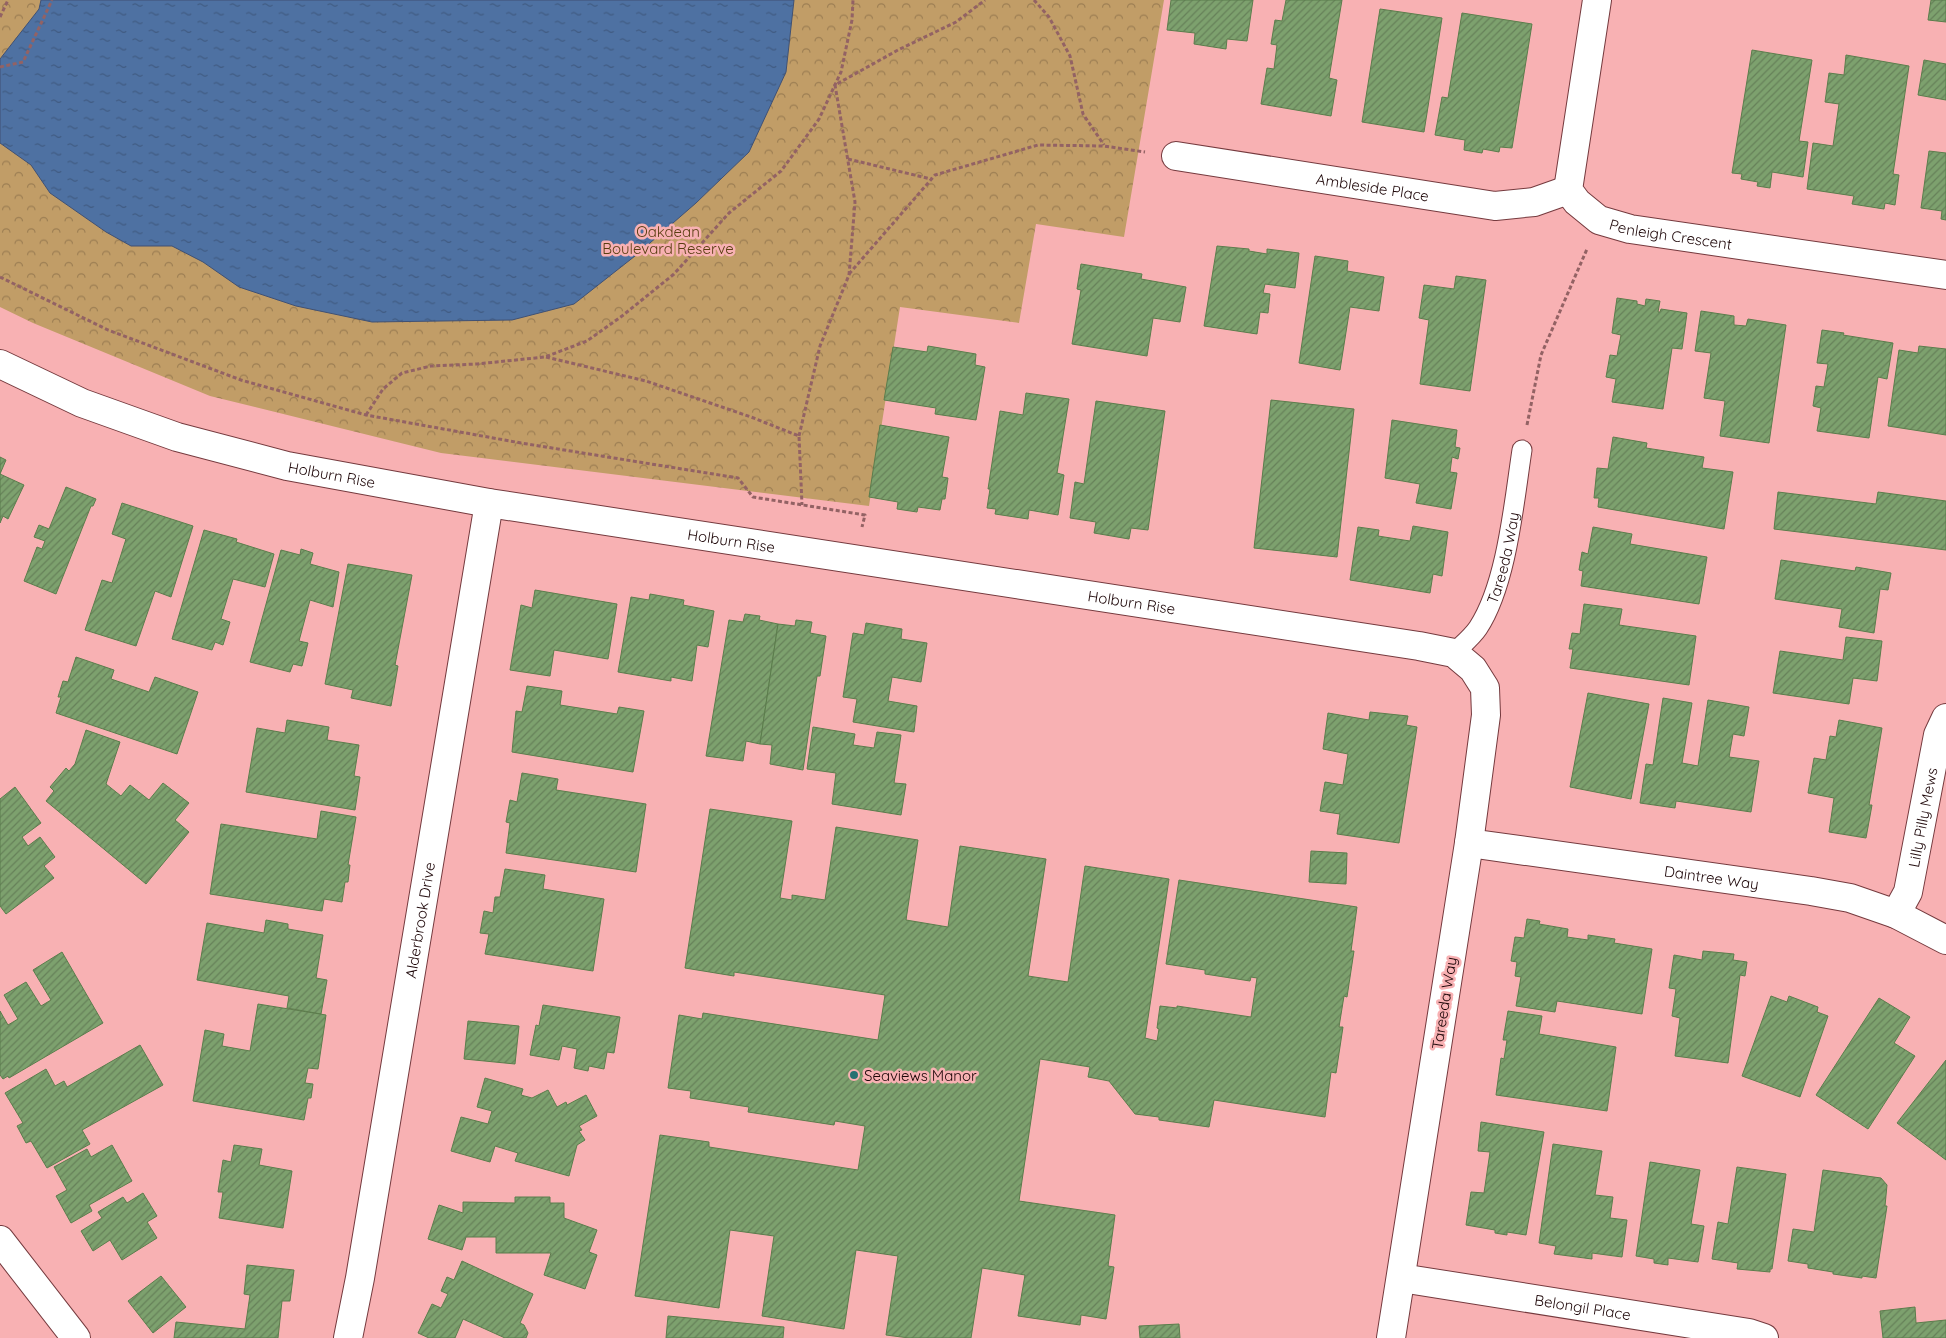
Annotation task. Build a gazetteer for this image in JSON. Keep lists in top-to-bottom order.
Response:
{
  "streets": {
    "street": [
      "Ambleside Place",
      "Penleigh Crescent",
      "Holburn Rise",
      "Tareeda Way",
      "Lilly Pilly Mews",
      "Daintree Way",
      "Alderbrook Drive",
      "Belongil Place"
    ]
  },
  "crossings": [
    ["Ambleside Place", "Penleigh Crescent"],
    ["Holburn Rise", "Tareeda Way"],
    ["Holburn Rise", "Alderbrook Drive"],
    ["Tareeda Way", "Daintree Way"],
    ["Tareeda Way", "Belongil Place"],
    ["Lilly Pilly Mews", "Daintree Way"]
  ],
  "parks": ["Oakdean Boulevard Reserve"],
  "places": ["Seaviews Manor"]
}
